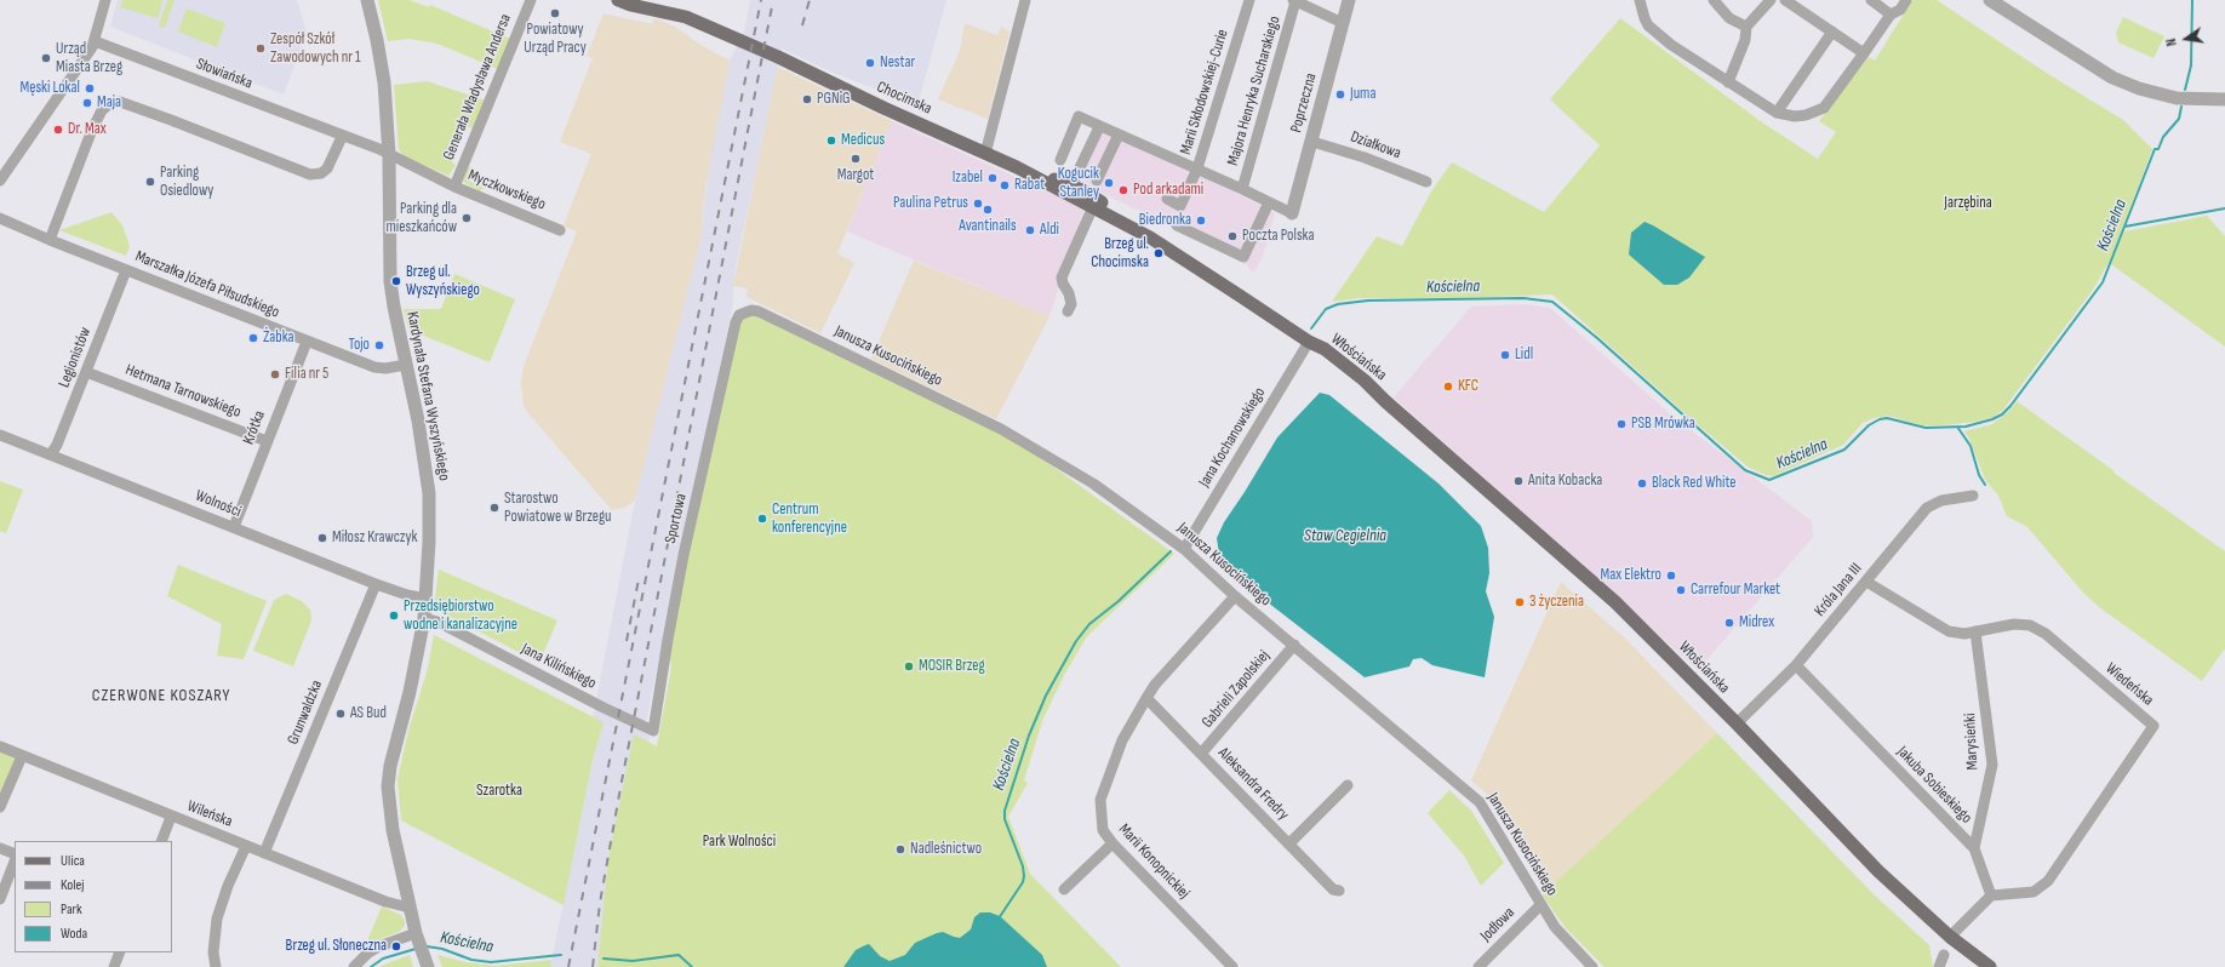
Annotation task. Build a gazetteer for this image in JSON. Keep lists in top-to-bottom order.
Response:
{
  "streets": {
    "main road": ["Chocimska", "Włościańska"],
    "street": [
      "Słowiańska",
      "Generała Władysława Andersa",
      "Majora Henryka Sucharskiego",
      "Marii Skłodowskiej-Curie",
      "Poprzeczna",
      "Działkowa",
      "Myczkowskiego",
      "Marszałka Józefa Piłsudskiego",
      "Janusza Kusocińskiego",
      "Legionistów",
      "Hetmana Tarnowskiego",
      "Kardynała Stefana Wyszyńskiego",
      "Krótka",
      "Jana Kochanowskiego",
      "Wolności",
      "Sportowa",
      "Króla Jana III",
      "Jana Kilińskiego",
      "Wiedeńska",
      "Gabrieli Zapolskiej",
      "Grunwaldzka",
      "Marysieńki",
      "Aleksandra Fredry",
      "Jakuba Sobieskiego",
      "Wileńska",
      "Marii Konopnickiej",
      "Jodłowa"
    ]
  },
  "crossings": [
    ["Słowiańska", "Myczkowskiego"],
    ["Słowiańska", "Kardynała Stefana Wyszyńskiego"],
    ["Generała Władysława Andersa", "Myczkowskiego"],
    ["Majora Henryka Sucharskiego", "Marii Skłodowskiej-Curie"],
    ["Majora Henryka Sucharskiego", "Poprzeczna"],
    ["Chocimska", "Włościańska"],
    ["Poprzeczna", "Działkowa"],
    ["Myczkowskiego", "Kardynała Stefana Wyszyńskiego"],
    ["Marszałka Józefa Piłsudskiego", "Legionistów"],
    ["Marszałka Józefa Piłsudskiego", "Kardynała Stefana Wyszyńskiego"],
    ["Marszałka Józefa Piłsudskiego", "Krótka"],
    ["Janusza Kusocińskiego", "Jana Kochanowskiego"],
    ["Janusza Kusocińskiego", "Sportowa"],
    ["Janusza Kusocińskiego", "Gabrieli Zapolskiej"],
    ["Janusza Kusocińskiego", "Marii Konopnickiej"],
    ["Janusza Kusocińskiego", "Jodłowa"],
    ["Legionistów", "Hetmana Tarnowskiego"],
    ["Legionistów", "Wolności"],
    ["Włościańska", "Jana Kochanowskiego"],
    ["Włościańska", "Króla Jana III"],
    ["Hetmana Tarnowskiego", "Krótka"],
    ["Kardynała Stefana Wyszyńskiego", "Wolności"],
    ["Kardynała Stefana Wyszyńskiego", "Jana Kilińskiego"],
    ["Kardynała Stefana Wyszyńskiego", "Wileńska"],
    ["Krótka", "Wolności"],
    ["Wolności", "Grunwaldzka"],
    ["Sportowa", "Jana Kilińskiego"],
    ["Króla Jana III", "Wiedeńska"],
    ["Króla Jana III", "Jakuba Sobieskiego"],
    ["Wiedeńska", "Marysieńki"],
    ["Wiedeńska", "Jakuba Sobieskiego"],
    ["Gabrieli Zapolskiej", "Aleksandra Fredry"],
    ["Grunwaldzka", "Wileńska"],
    ["Marysieńki", "Jakuba Sobieskiego"],
    ["Aleksandra Fredry", "Marii Konopnickiej"]
  ],
  "districts": ["CZERWONE KOSZARY"],
  "water": ["Kościelna", "Staw Cegielnia"],
  "parks": ["Jarzębina", "Szarotka", "Park Wolności"],
  "places": [
    "Powiatowy Urząd Pracy",
    "Zespół Szkół Zawodowych nr 1",
    "Urząd Miasta Brzeg",
    "Nestar",
    "Męski Lokal",
    "Juma",
    "PGNiG",
    "Maja",
    "Dr. Max",
    "Medicus",
    "Margot",
    "Izabel",
    "Parking Osiedlowy",
    "Kogucik Stanley",
    "Rabat",
    "Pod arkadami",
    "Paulina Petrus",
    "Avantinails",
    "Parking dla mieszkańców",
    "Biedronka",
    "Aldi",
    "Poczta Polska",
    "Brzeg ul. Chocimska",
    "Brzeg ul. Wyszyńskiego",
    "Żabka",
    "Tojo",
    "Lidl",
    "Filia nr 5",
    "KFC",
    "PSB Mrówka",
    "Anita Kobacka",
    "Black Red White",
    "Starostwo Powiatowe w Brzegu",
    "Centrum konferencyjne",
    "Miłosz Krawczyk",
    "Max Elektro",
    "Carrefour Market",
    "3 życzenia",
    "Przedsiębiorstwo wodne i kanalizacyjne",
    "Midrex",
    "MOSIR Brzeg",
    "AS Bud",
    "Nadleśnictwo",
    "Brzeg ul. Słoneczna"
  ],
  "legend": [
    "Ulica",
    "Kolej",
    "Park",
    "Woda"
  ],
  "north": "left"
}
